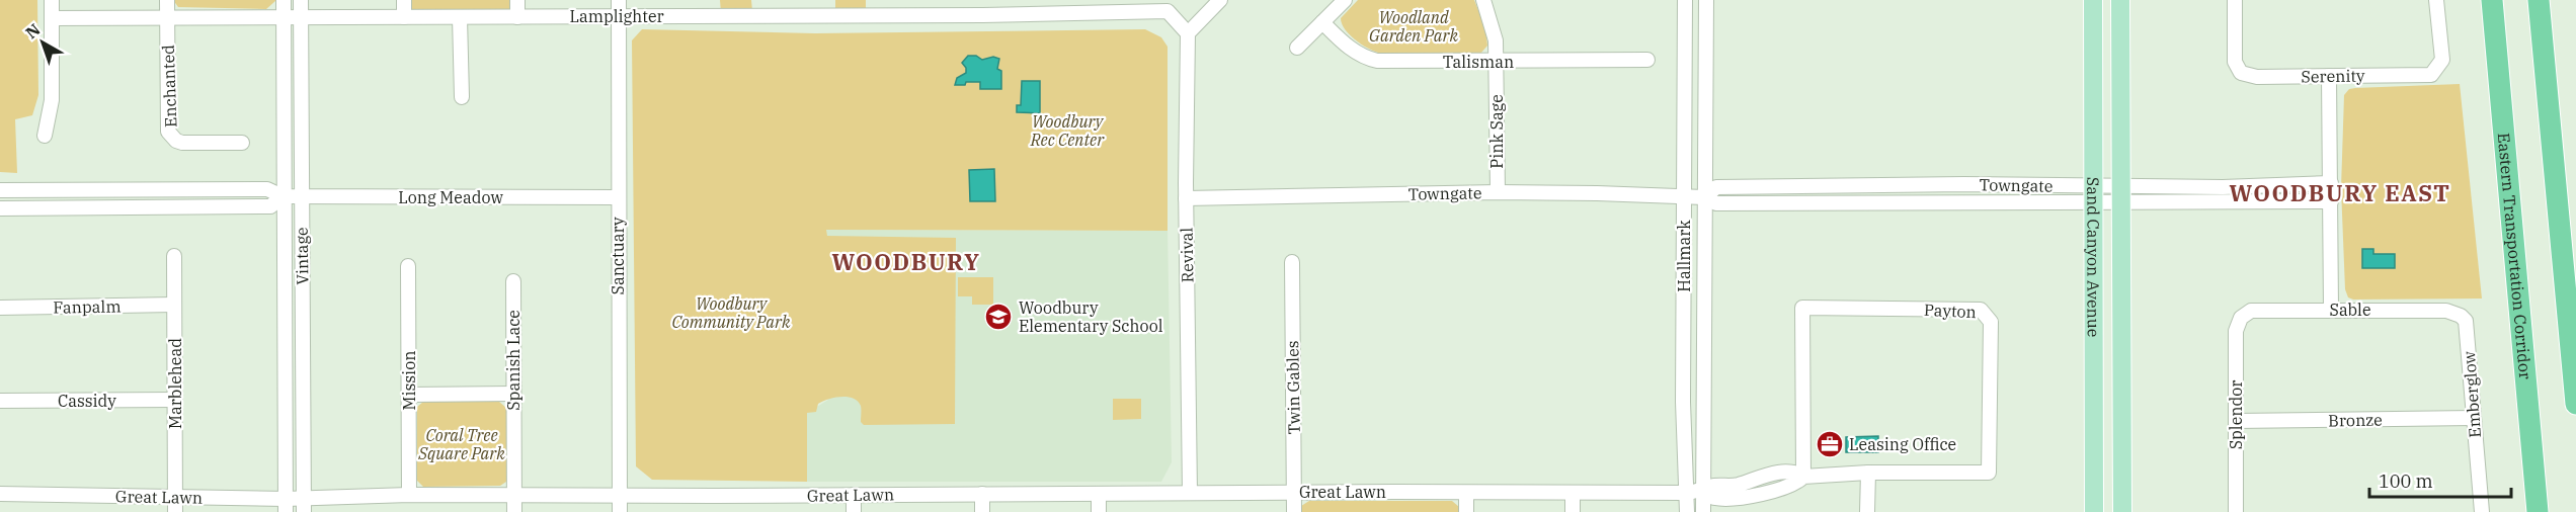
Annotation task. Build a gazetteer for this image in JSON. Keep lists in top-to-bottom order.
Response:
{
  "streets": {
    "highway": ["Eastern Transportation Corridor"],
    "main road": ["Sand Canyon Avenue"],
    "street": [
      "Lamplighter",
      "Talisman",
      "Serenity",
      "Enchanted",
      "Pink Sage",
      "Towngate",
      "Long Meadow",
      "Revival",
      "Vintage",
      "Sanctuary",
      "Hallmark",
      "Fanpalm",
      "Sable",
      "Payton",
      "Spanish Lace",
      "Mission",
      "Marblehead",
      "Twin Gables",
      "Emberglow",
      "Cassidy",
      "Splendor",
      "Bronze",
      "Great Lawn"
    ]
  },
  "crossings": [
    ["Lamplighter", "Enchanted"],
    ["Lamplighter", "Vintage"],
    ["Lamplighter", "Sanctuary"],
    ["Talisman", "Pink Sage"],
    ["Pink Sage", "Towngate"],
    ["Towngate", "Revival"],
    ["Towngate", "Hallmark"],
    ["Towngate", "Sand Canyon Avenue"],
    ["Long Meadow", "Vintage"],
    ["Long Meadow", "Sanctuary"],
    ["Revival", "Great Lawn"],
    ["Vintage", "Great Lawn"],
    ["Sanctuary", "Great Lawn"],
    ["Hallmark", "Payton"],
    ["Hallmark", "Great Lawn"],
    ["Fanpalm", "Marblehead"],
    ["Sable", "Emberglow"],
    ["Sable", "Splendor"],
    ["Payton", "Great Lawn"],
    ["Spanish Lace", "Great Lawn"],
    ["Mission", "Great Lawn"],
    ["Marblehead", "Cassidy"],
    ["Marblehead", "Great Lawn"],
    ["Twin Gables", "Great Lawn"],
    ["Emberglow", "Bronze"],
    ["Splendor", "Bronze"]
  ],
  "districts": ["WOODBURY EAST", "WOODBURY"],
  "parks": [
    "Woodland Garden Park",
    "Woodbury Rec Center",
    "Woodbury Community Park",
    "Coral Tree Square Park"
  ],
  "places": {
    "school or university": ["Woodbury Elementary School"],
    "office": ["Leasing Office"]
  },
  "scale_bar": "100 m",
  "north": "top left"
}
